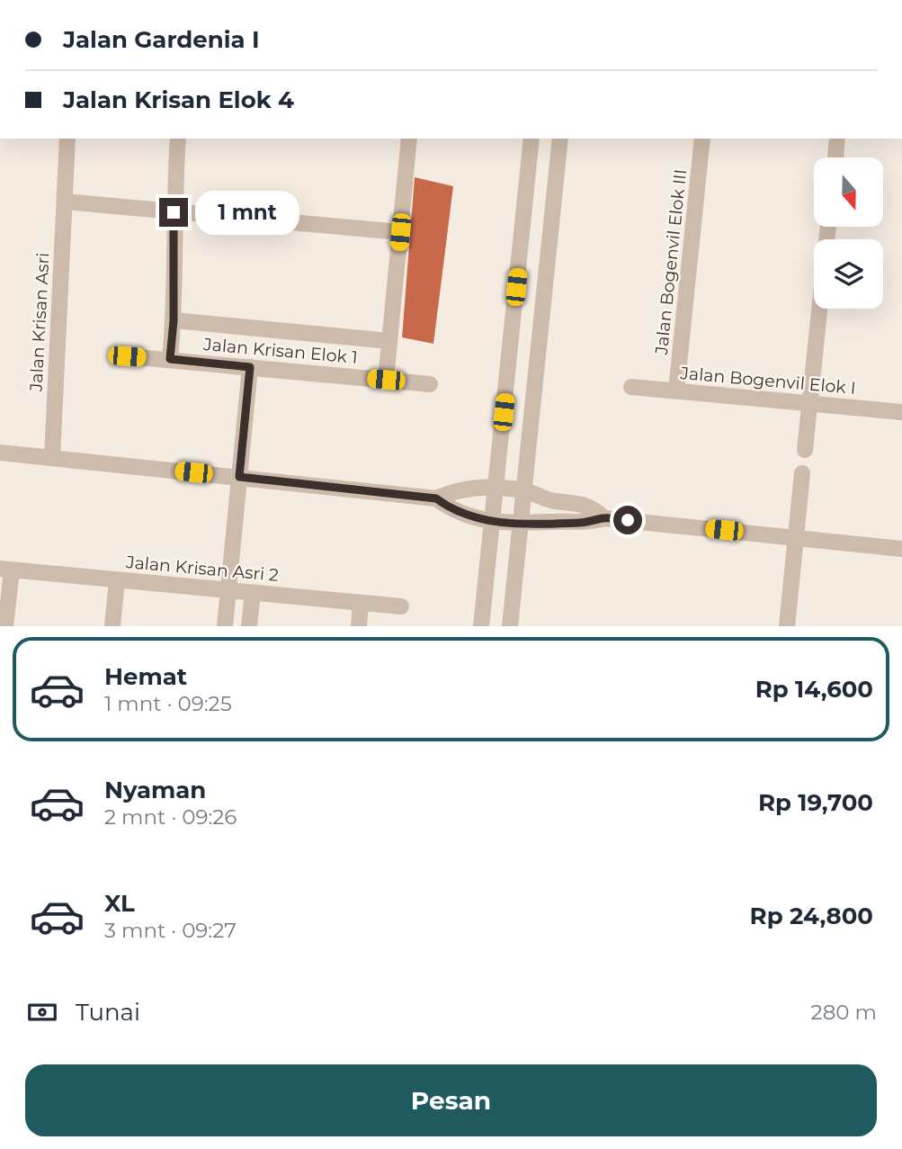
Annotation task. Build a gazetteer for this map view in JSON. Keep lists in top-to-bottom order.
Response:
{
  "streets": {
    "street": [
      "Jalan Bogenvil Elok III",
      "Jalan Krisan Asri",
      "Jalan Krisan Elok 1",
      "Jalan Bogenvil Elok I",
      "Jalan Krisan Asri 2"
    ]
  },
  "crossings": [
    ["Jalan Bogenvil Elok III", "Jalan Bogenvil Elok I"]
  ],
  "north": "bottom",
  "page": {
    "banner": ["Jalan Gardenia I", "Jalan Krisan Elok 4"],
    "bubble": "1 mnt",
    "list": [
      {
        "name": "Hemat",
        "note": "1 mnt · 09:25",
        "value": "Rp 14,600"
      },
      {
        "name": "Nyaman",
        "note": "2 mnt · 09:26",
        "value": "Rp 19,700"
      },
      {
        "name": "XL",
        "note": "3 mnt · 09:27",
        "value": "Rp 24,800"
      }
    ],
    "pay": ["Tunai", "280 m"],
    "buttons": "Pesan"
  }
}
